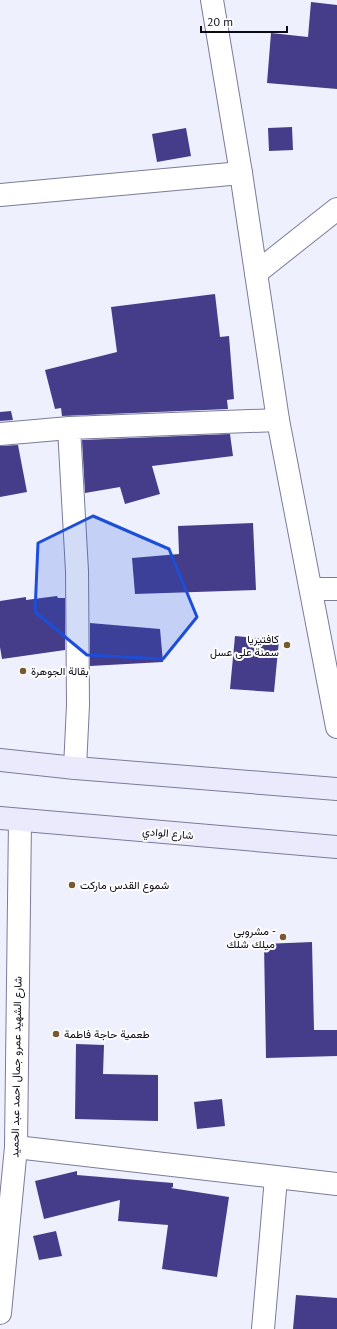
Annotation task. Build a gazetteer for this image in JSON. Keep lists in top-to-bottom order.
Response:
{
  "streets": {
    "main road": ["شارع الوادي"],
    "street": ["شارع الشهيد عمرو جمال احمد عبد الحميد"]
  },
  "crossings": [
    ["شارع الوادي", "شارع الشهيد عمرو جمال احمد عبد الحميد"]
  ],
  "places": [
    "كافتيريا سمنة على عسل",
    "بقالة الجوهرة",
    "شموع القدس ماركت",
    "مشروبي - ميلك شلك",
    "طعمية حاجة فاطمة"
  ],
  "scale_bar": "20 m"
}
